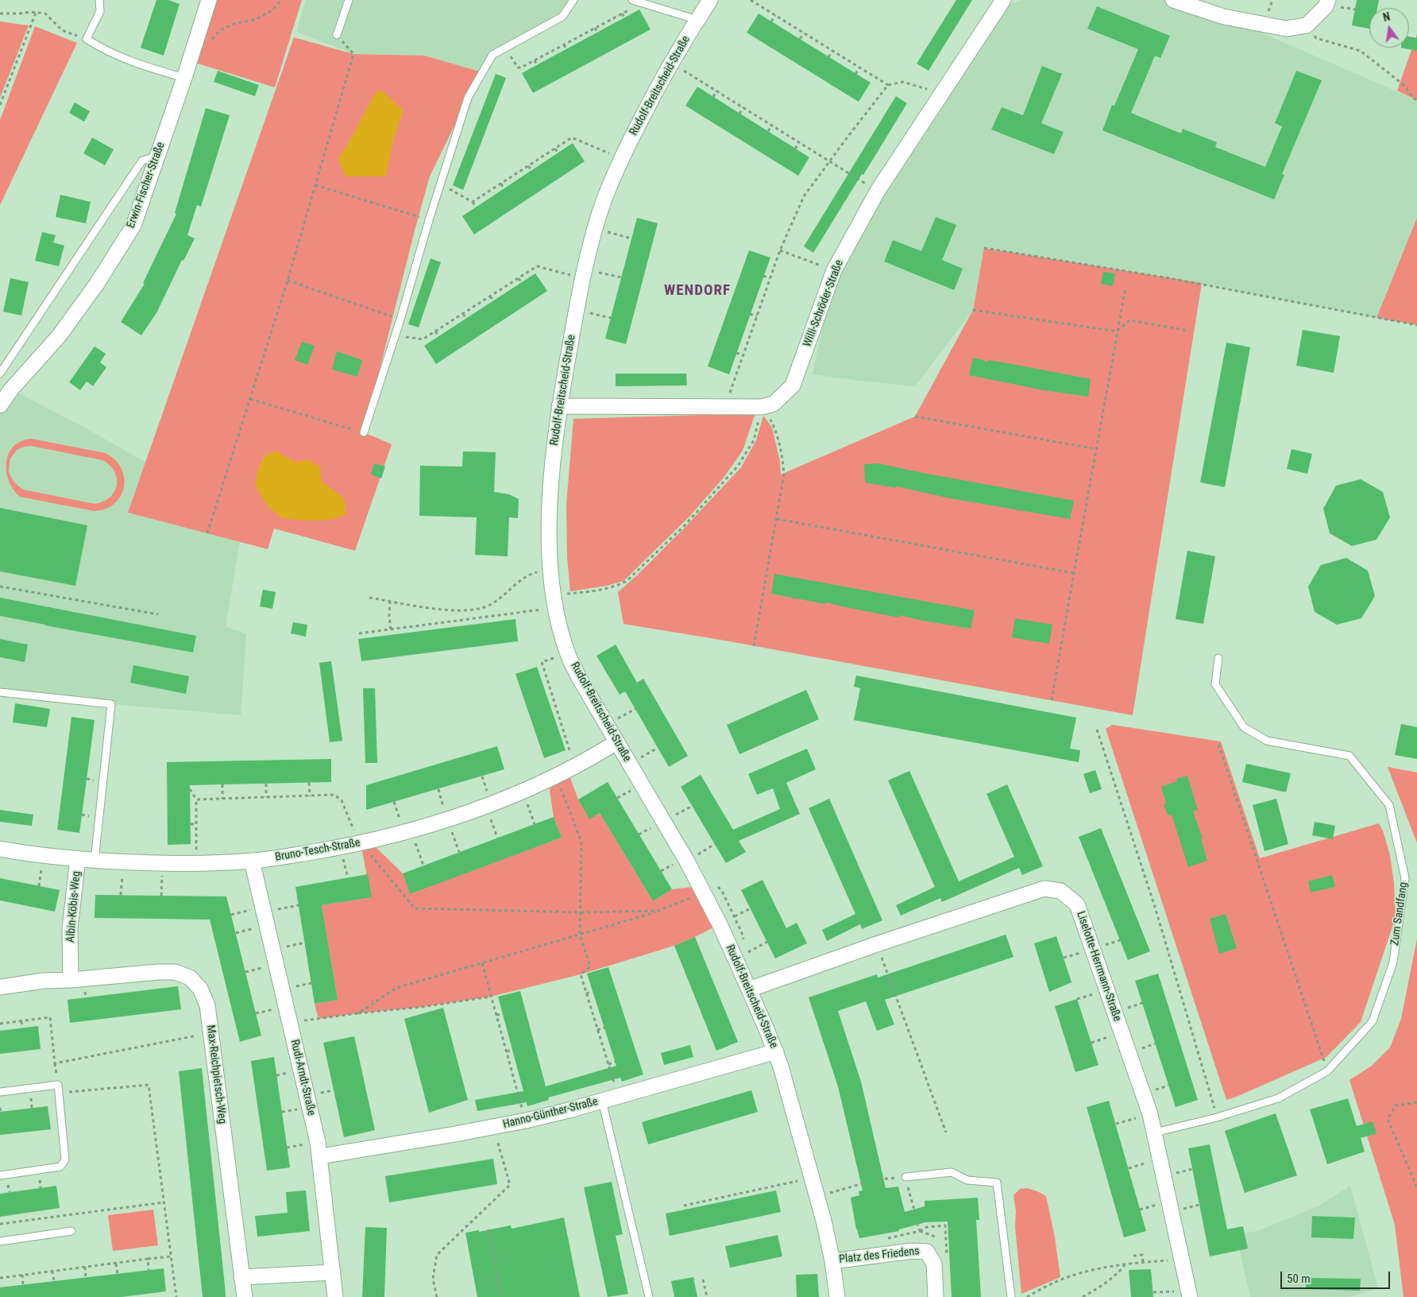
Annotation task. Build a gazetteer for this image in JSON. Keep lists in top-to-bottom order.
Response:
{
  "streets": {
    "street": [
      "Rudolf-Breitscheid-Straße",
      "Erwin-Fischer-Straße",
      "Willi-Schröder-Straße",
      "Bruno-Tesch-Straße",
      "Albin-Köbis-Weg",
      "Liselotte-Herrmann-Straße",
      "Max-Reichpietsch-Weg",
      "Rudi-Arndt-Straße",
      "Hanno-Günther-Straße",
      "Platz des Friedens"
    ],
    "lane": ["Zum Sandfang"]
  },
  "crossings": [
    ["Rudolf-Breitscheid-Straße", "Willi-Schröder-Straße"],
    ["Rudolf-Breitscheid-Straße", "Bruno-Tesch-Straße"],
    ["Rudolf-Breitscheid-Straße", "Liselotte-Herrmann-Straße"],
    ["Rudolf-Breitscheid-Straße", "Hanno-Günther-Straße"],
    ["Rudolf-Breitscheid-Straße", "Platz des Friedens"],
    ["Bruno-Tesch-Straße", "Albin-Köbis-Weg"],
    ["Bruno-Tesch-Straße", "Rudi-Arndt-Straße"],
    ["Albin-Köbis-Weg", "Max-Reichpietsch-Weg"],
    ["Zum Sandfang", "Liselotte-Herrmann-Straße"],
    ["Rudi-Arndt-Straße", "Hanno-Günther-Straße"]
  ],
  "districts": ["WENDORF"],
  "scale_bar": "50 m",
  "north": "top"
}
